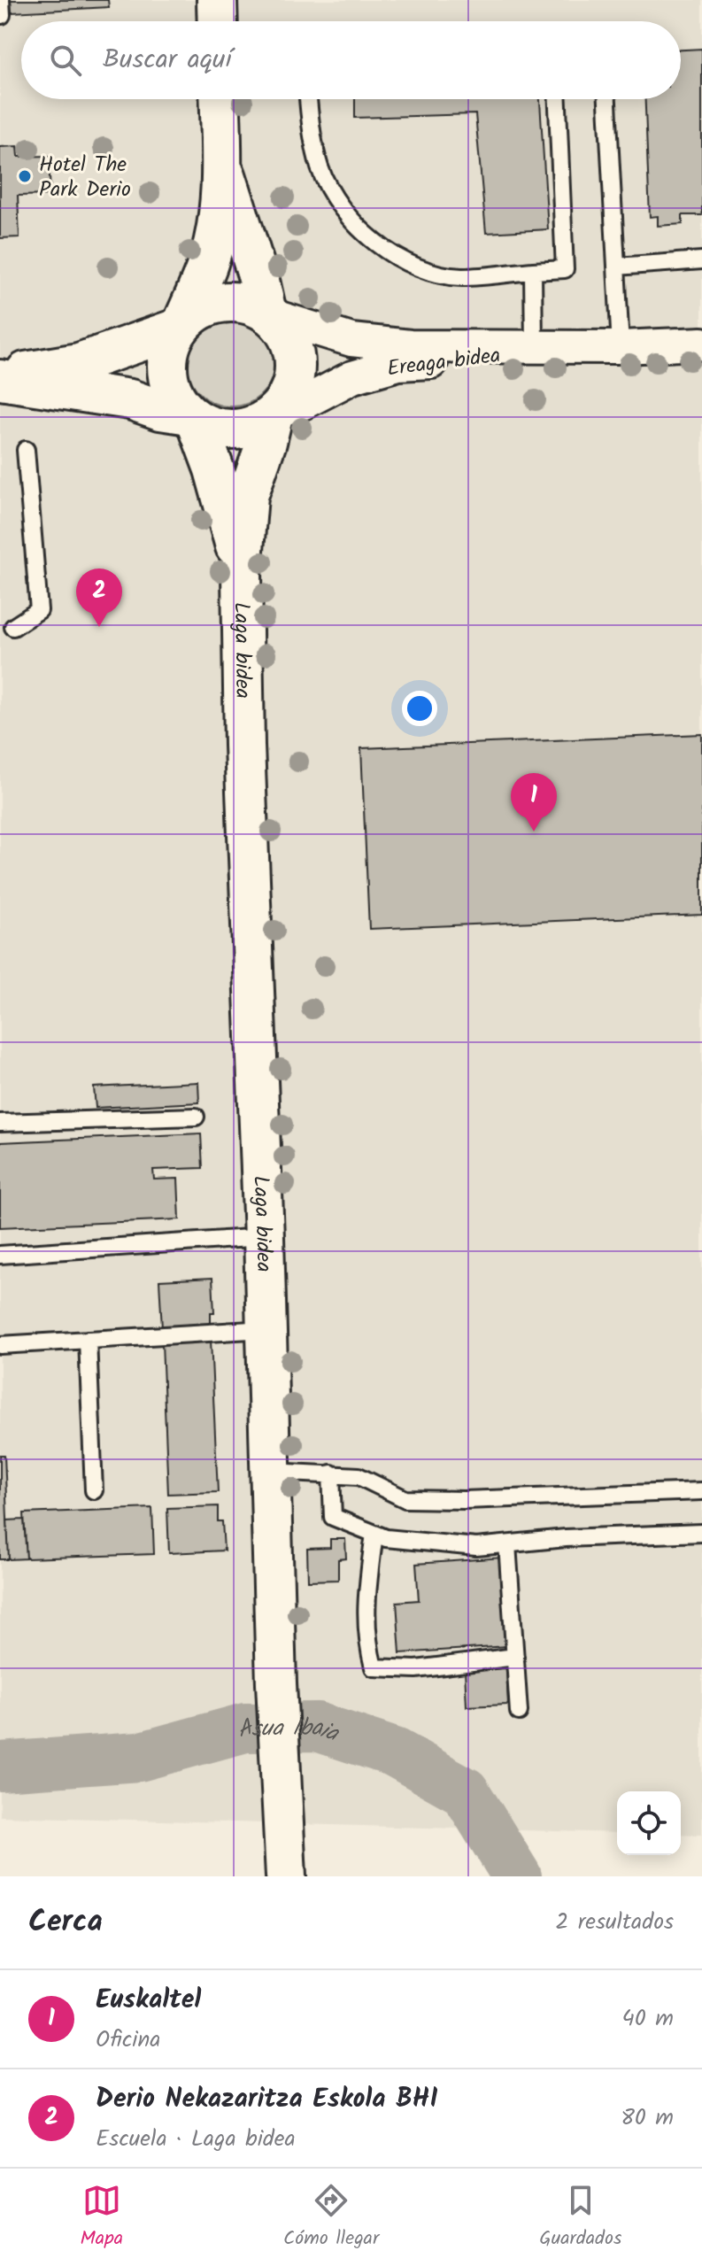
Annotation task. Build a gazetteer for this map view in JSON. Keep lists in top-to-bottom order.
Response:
{
  "streets": {
    "street": ["Ereaga bidea", "Laga bidea"]
  },
  "crossings": [
    ["Ereaga bidea", "Laga bidea"]
  ],
  "water": ["Asua Ibaia"],
  "places": ["Hotel The Park Derio"],
  "page": {
    "search": "Buscar aquí",
    "pins": ["2", "1"],
    "heading": ["Cerca", "2 resultados"],
    "list": [
      {
        "mark": "1",
        "name": "Euskaltel",
        "note": "Oficina",
        "value": "40 m"
      },
      {
        "mark": "2",
        "name": "Derio Nekazaritza Eskola BHI",
        "note": "Escuela · Laga bidea",
        "value": "80 m"
      }
    ],
    "nav": ["Mapa", "Cómo llegar", "Guardados"]
  }
}
